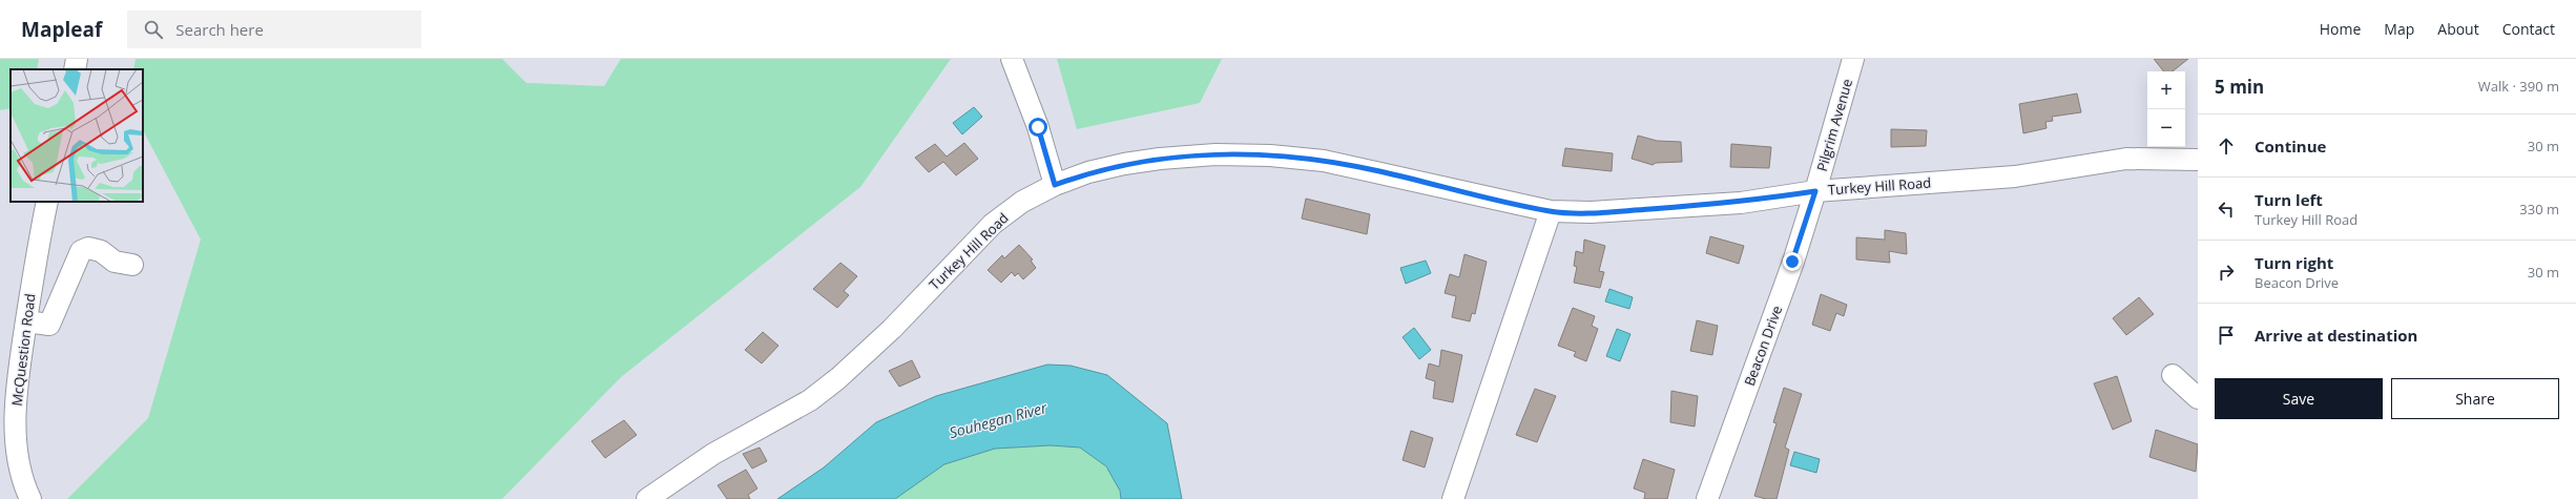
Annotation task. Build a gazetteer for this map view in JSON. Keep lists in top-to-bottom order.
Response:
{
  "streets": {
    "street": [
      "Pilgrim Avenue",
      "Turkey Hill Road",
      "Beacon Drive",
      "McQuestion Road"
    ]
  },
  "crossings": [
    ["Pilgrim Avenue", "Turkey Hill Road"],
    ["Pilgrim Avenue", "Beacon Drive"],
    ["Turkey Hill Road", "Beacon Drive"]
  ],
  "water": ["Souhegan River"],
  "page": {
    "header": "Mapleaf",
    "search": "Search here",
    "nav": [
      "Home",
      "Map",
      "About",
      "Contact"
    ],
    "heading": ["5 min", "Walk · 390 m"],
    "map_buttons": ["+", "−"],
    "list": [
      ["Continue", "30 m"],
      ["Turn left", "Turkey Hill Road", "330 m"],
      ["Turn right", "Beacon Drive", "30 m"],
      "Arrive at destination"
    ],
    "buttons": ["Save", "Share"]
  }
}
